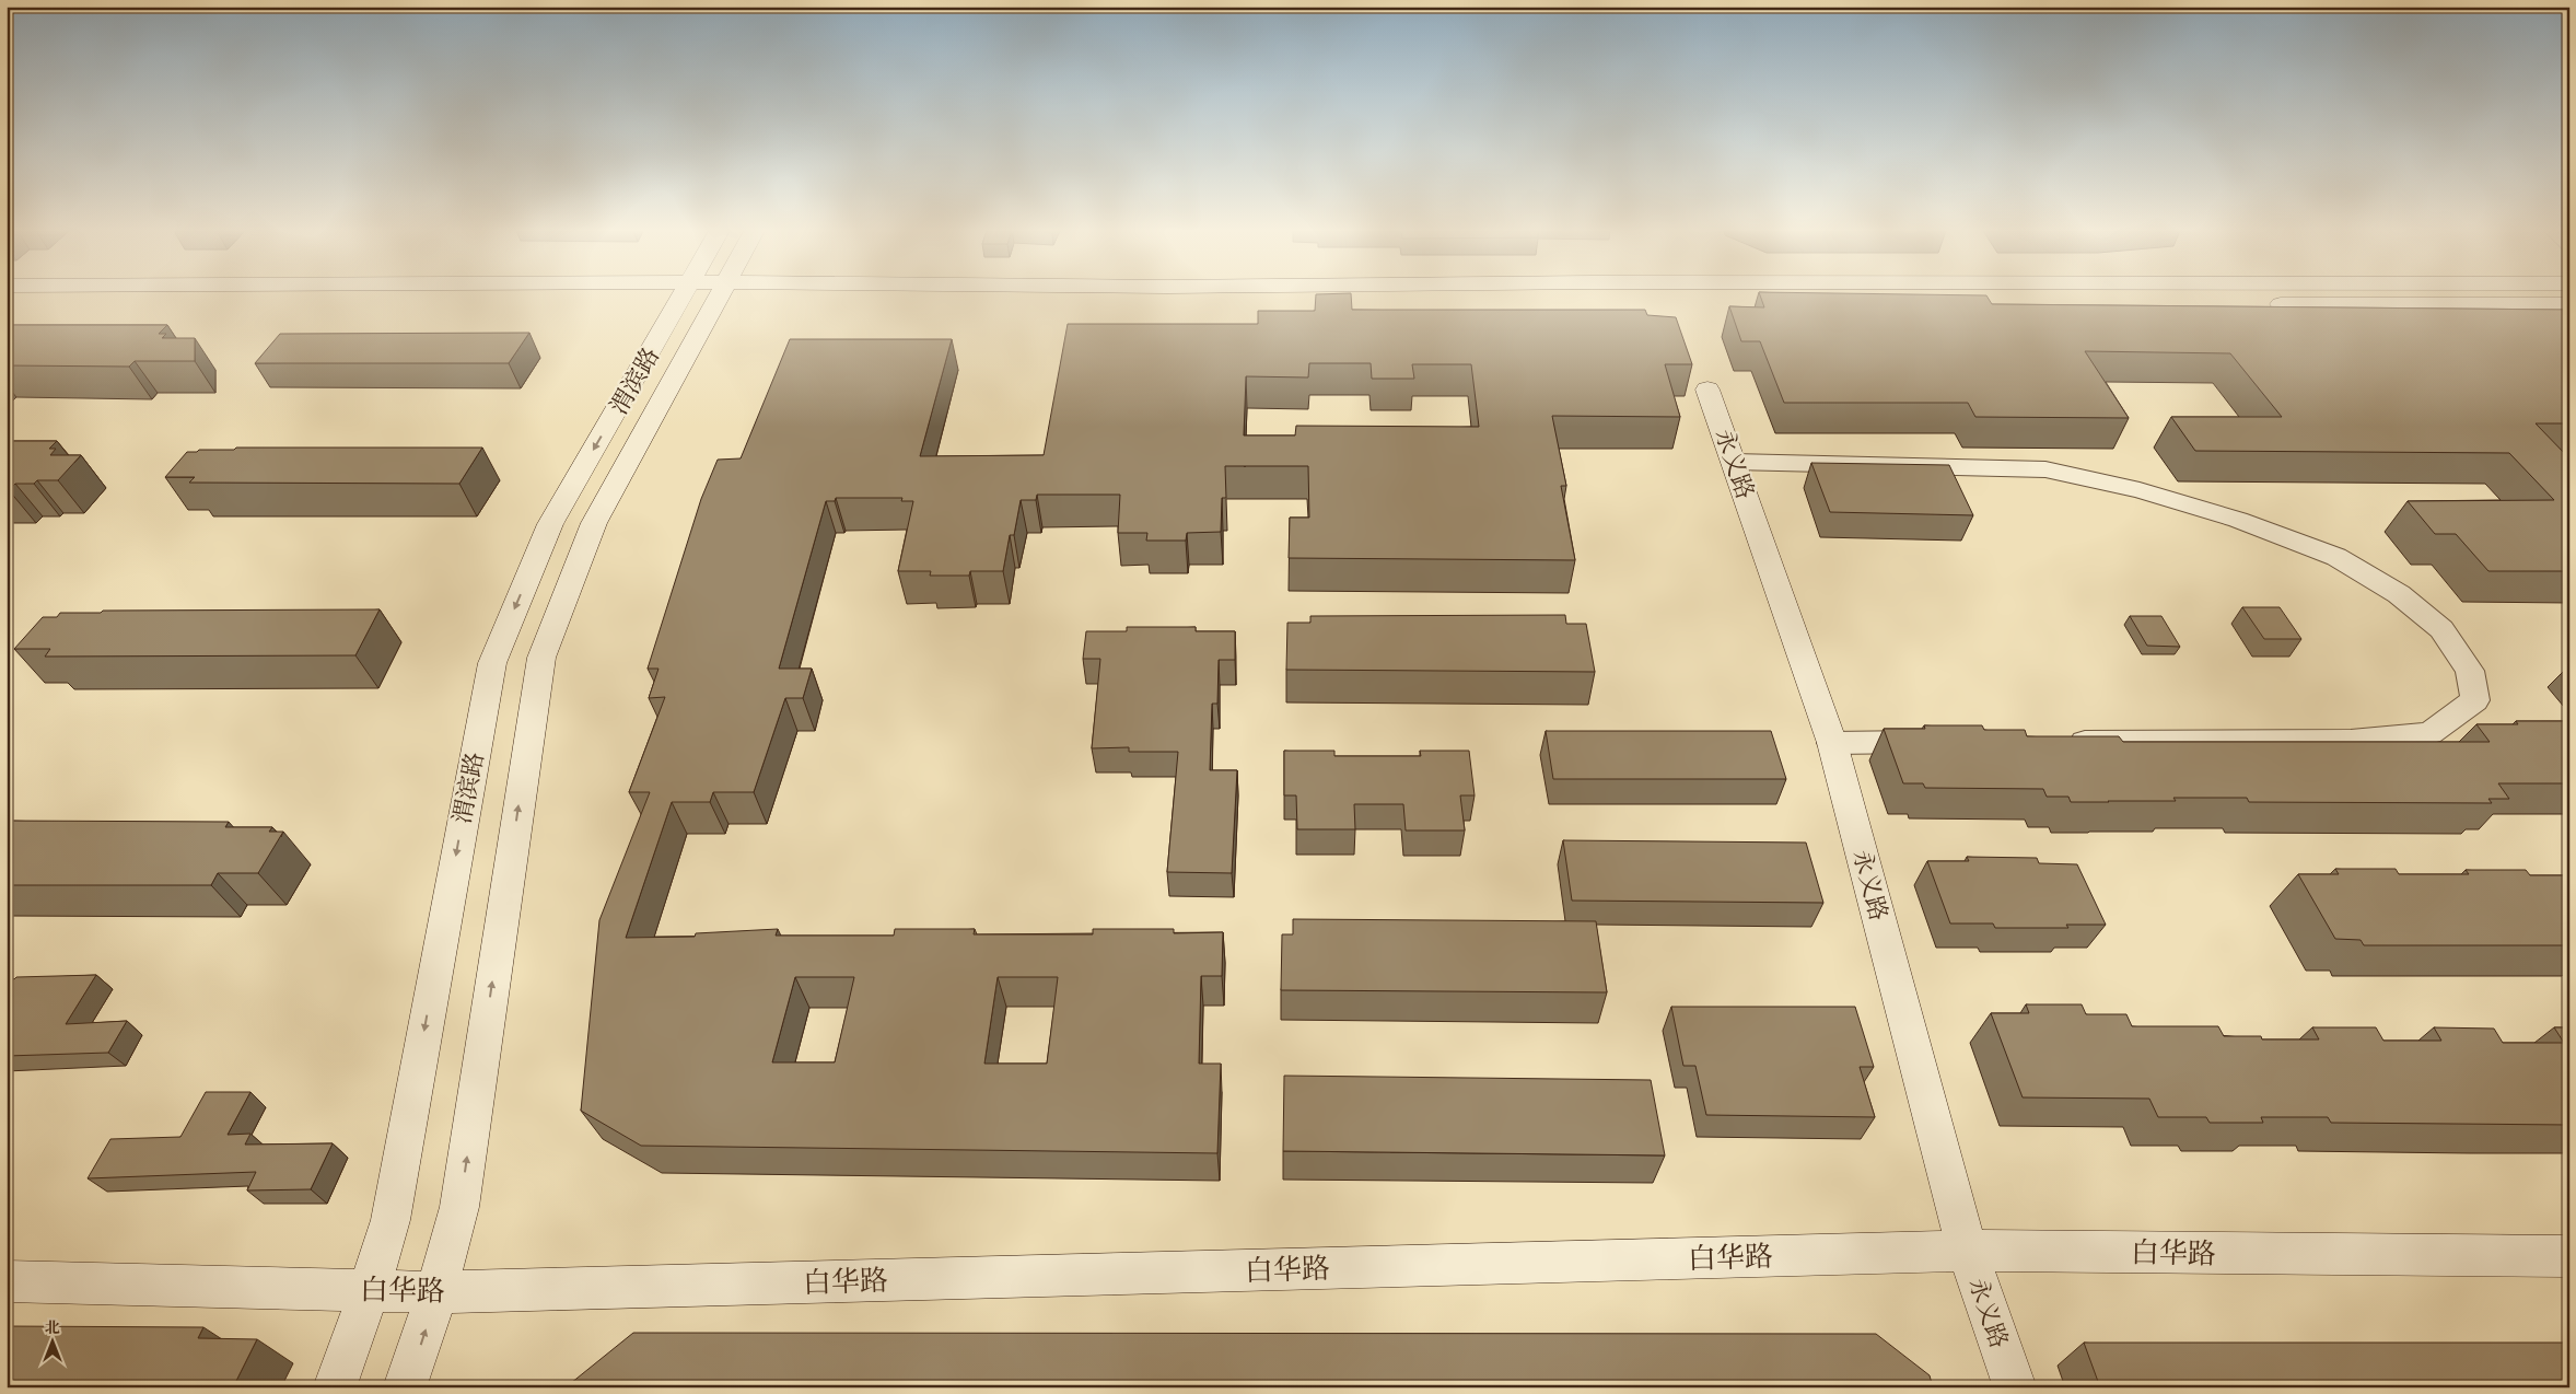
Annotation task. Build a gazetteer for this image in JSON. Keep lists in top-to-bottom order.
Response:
{
  "streets": {
    "street": ["渭滨路", "永义路", "白华路"]
  },
  "crossings": [
    ["渭滨路", "白华路"],
    ["永义路", "白华路"]
  ],
  "north": "top"
}
